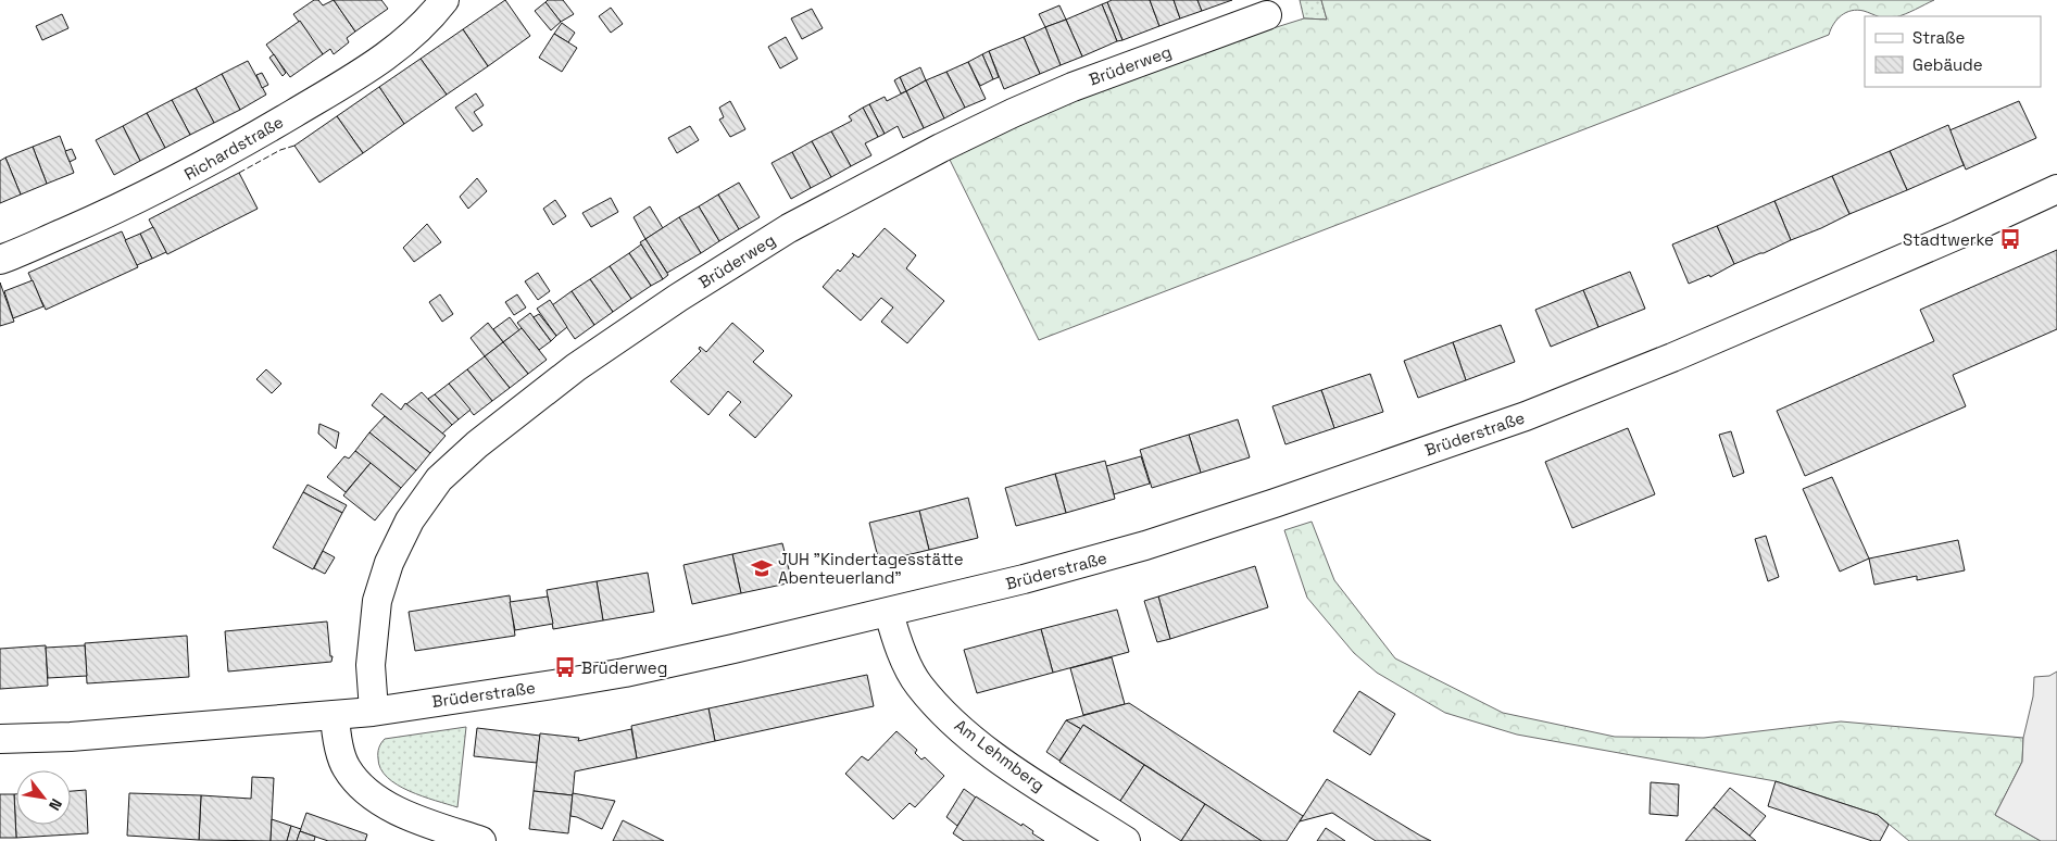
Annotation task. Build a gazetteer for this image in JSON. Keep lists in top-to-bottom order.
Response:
{
  "streets": {
    "street": [
      "Brüderweg",
      "Richardstraße",
      "Brüderstraße",
      "Am Lehmberg"
    ]
  },
  "crossings": [
    ["Brüderweg", "Brüderstraße"],
    ["Brüderstraße", "Am Lehmberg"]
  ],
  "places": {
    "bus stop": ["Stadtwerke", "Brüderweg"],
    "school or university": ["JUH \"Kindertagesstätte Abenteuerland\""]
  },
  "legend": ["Straße", "Gebäude"],
  "north": "bottom right"
}
